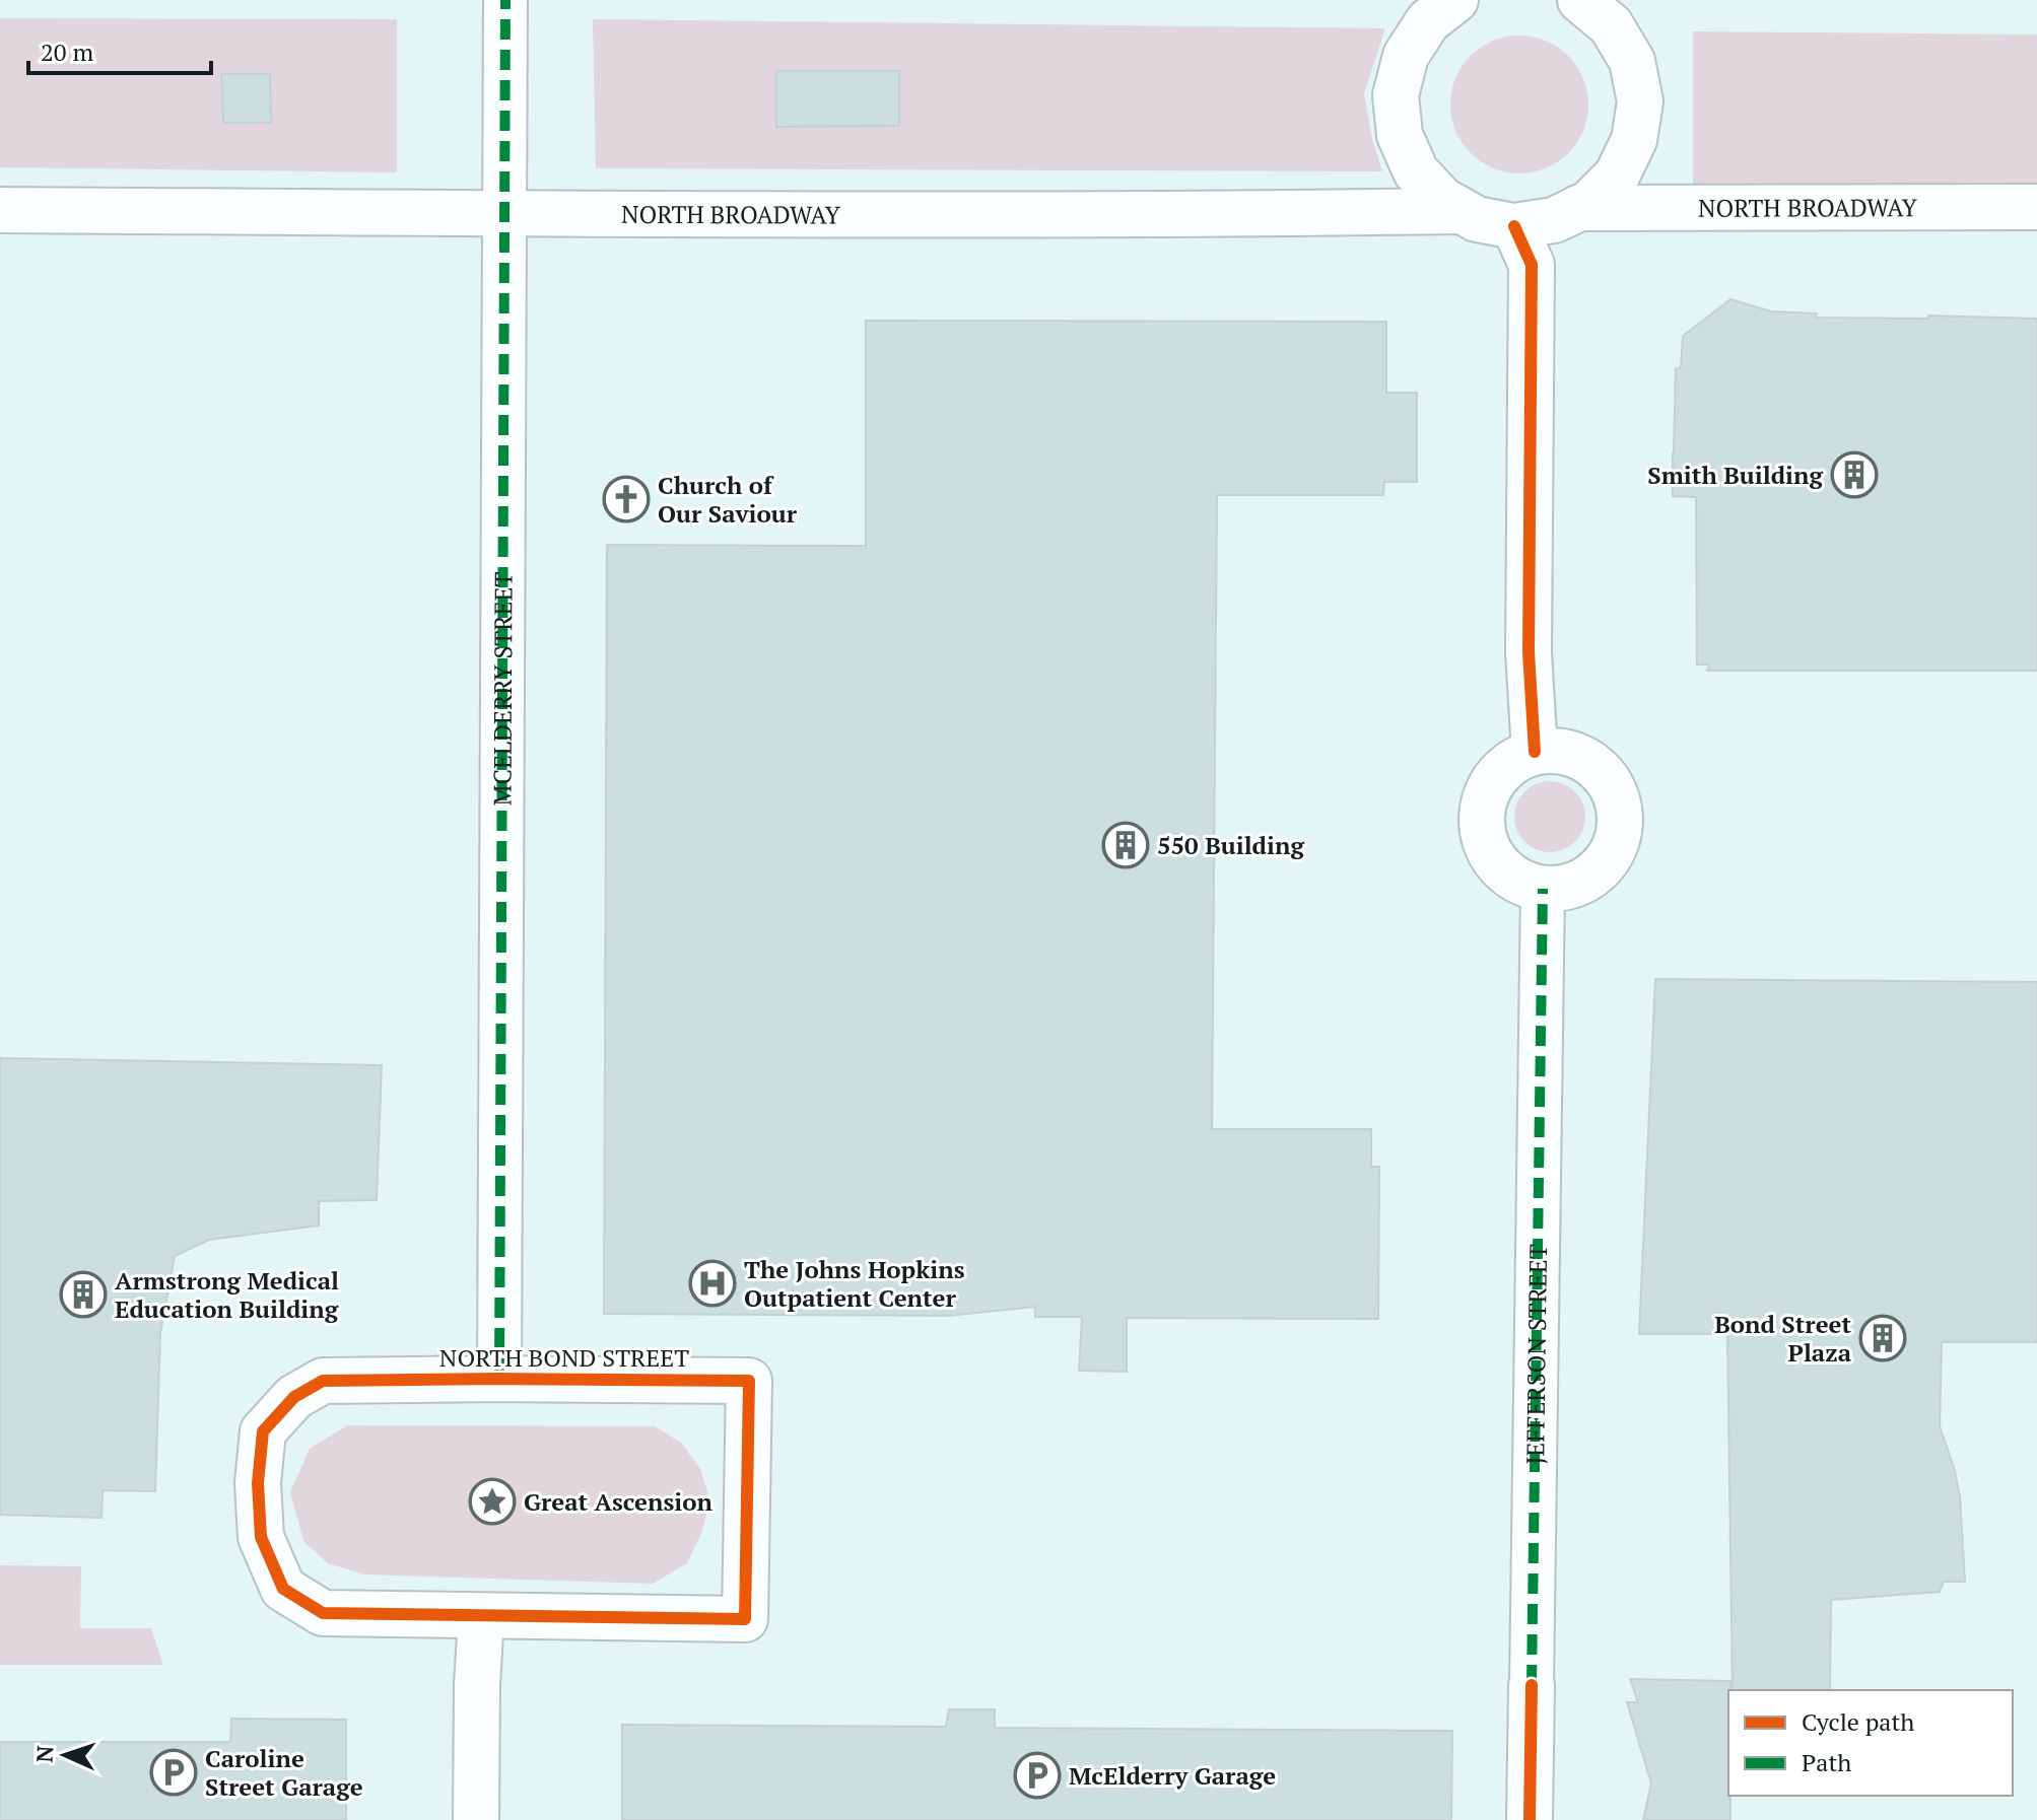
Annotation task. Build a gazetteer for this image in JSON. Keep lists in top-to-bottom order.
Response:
{
  "streets": {
    "street": [
      "NORTH BROADWAY",
      "MCELDERRY STREET",
      "JEFFERSON STREET",
      "NORTH BOND STREET"
    ]
  },
  "crossings": [
    ["NORTH BROADWAY", "MCELDERRY STREET"],
    ["MCELDERRY STREET", "NORTH BOND STREET"]
  ],
  "places": {
    "building": [
      "Smith Building",
      "550 Building",
      "Armstrong Medical Education Building",
      "Bond Street Plaza"
    ],
    "church": ["Church of Our Saviour"],
    "hospital": ["The Johns Hopkins Outpatient Center"],
    "place": ["Great Ascension"],
    "parking": ["Caroline Street Garage", "McElderry Garage"]
  },
  "legend": ["Cycle path", "Path"],
  "scale_bar": "20 m",
  "north": "left"
}
